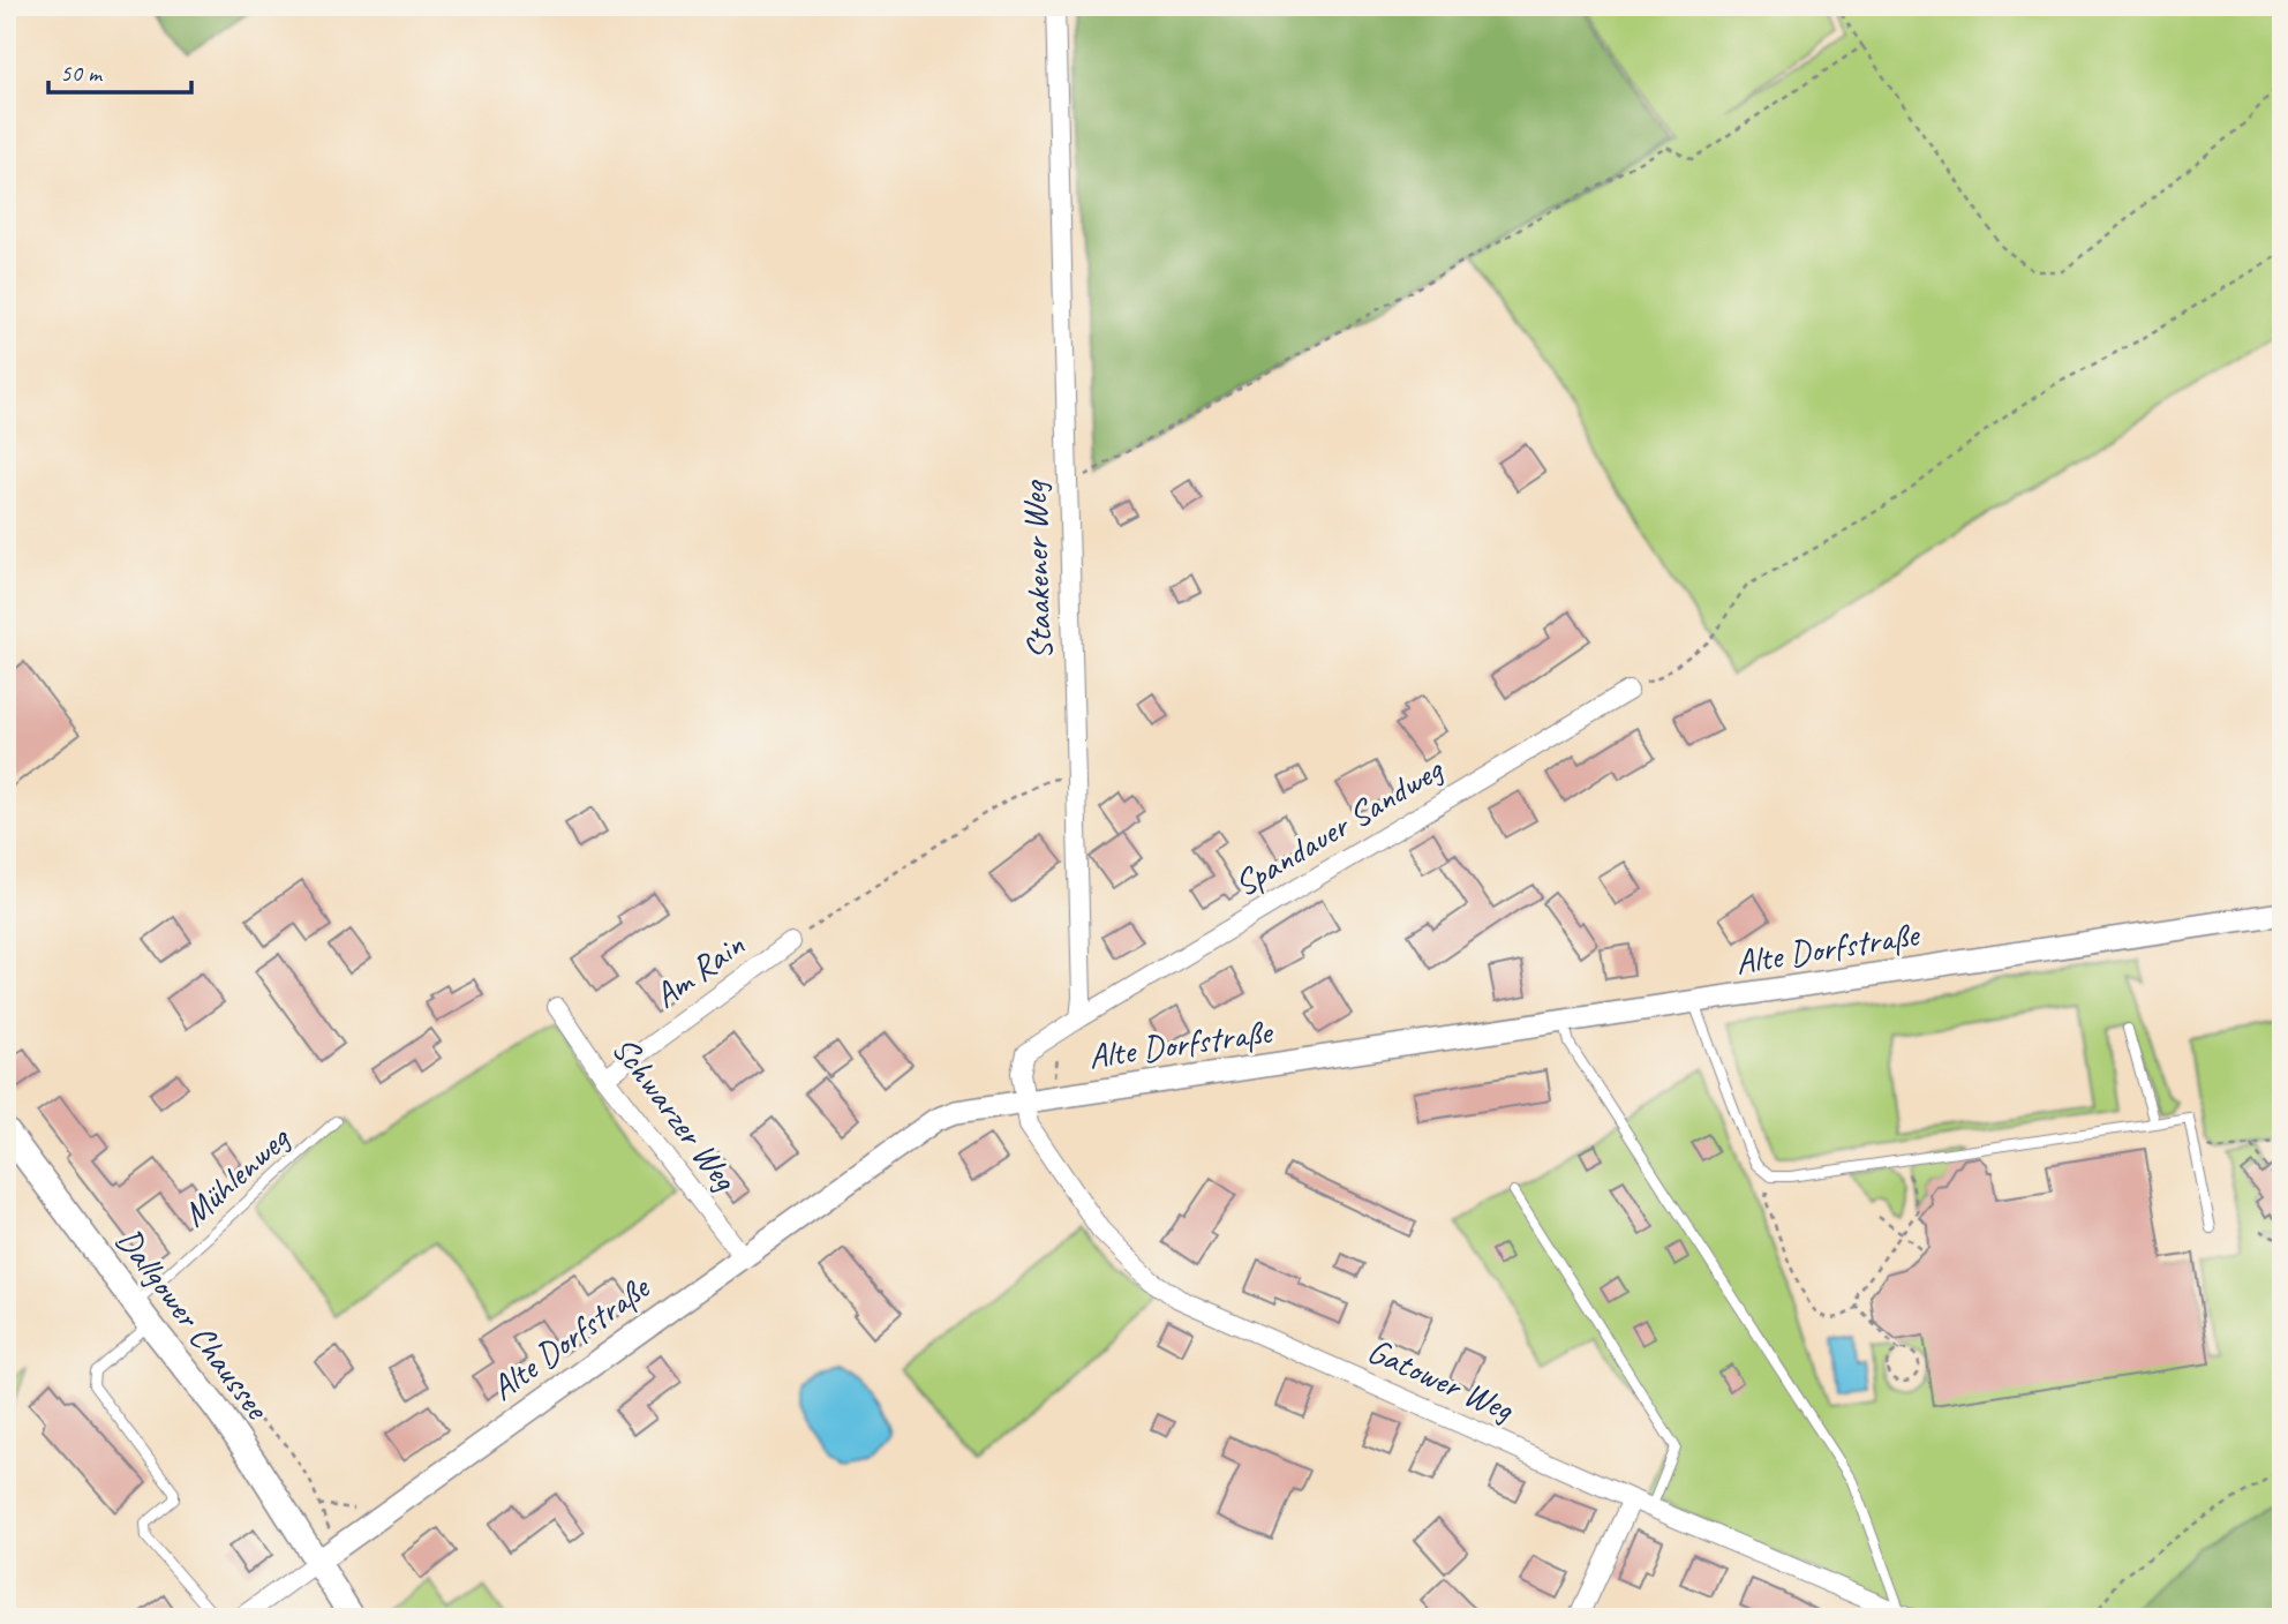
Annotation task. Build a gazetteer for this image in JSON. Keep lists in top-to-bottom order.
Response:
{
  "streets": {
    "main road": ["Dallgower Chaussee"],
    "street": [
      "Staakener Weg",
      "Spandauer Sandweg",
      "Alte Dorfstraße",
      "Am Rain",
      "Schwarzer Weg",
      "Gatower Weg"
    ],
    "lane": ["Mühlenweg"]
  },
  "crossings": [
    ["Staakener Weg", "Spandauer Sandweg"],
    ["Alte Dorfstraße", "Schwarzer Weg"],
    ["Alte Dorfstraße", "Dallgower Chaussee"],
    ["Alte Dorfstraße", "Gatower Weg"],
    ["Am Rain", "Schwarzer Weg"],
    ["Mühlenweg", "Dallgower Chaussee"]
  ],
  "scale_bar": "50 m"
}
